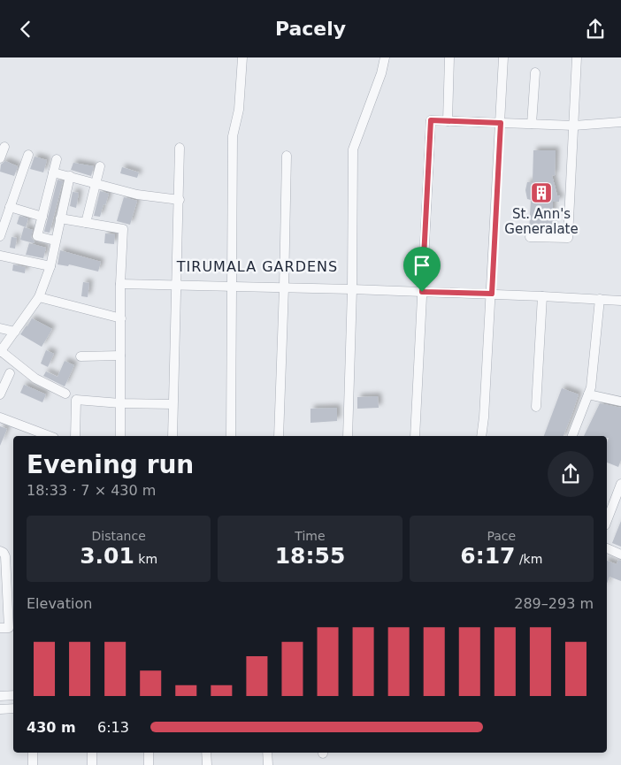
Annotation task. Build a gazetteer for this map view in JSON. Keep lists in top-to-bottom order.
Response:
{
  "districts": ["TIRUMALA GARDENS"],
  "places": {
    "building": ["St. Ann's Generalate"]
  },
  "page": {
    "header": "Pacely",
    "heading": ["Evening run", "18:33 · 7 × 430 m"],
    "stats": [
      ["Distance", "3.01 km"],
      ["Time", "18:55"],
      ["Pace", "6:17 /km"]
    ],
    "chart": ["Elevation", "289–293 m"],
    "list": [
      {
        "name": "430 m",
        "note": "6:13"
      }
    ]
  }
}
